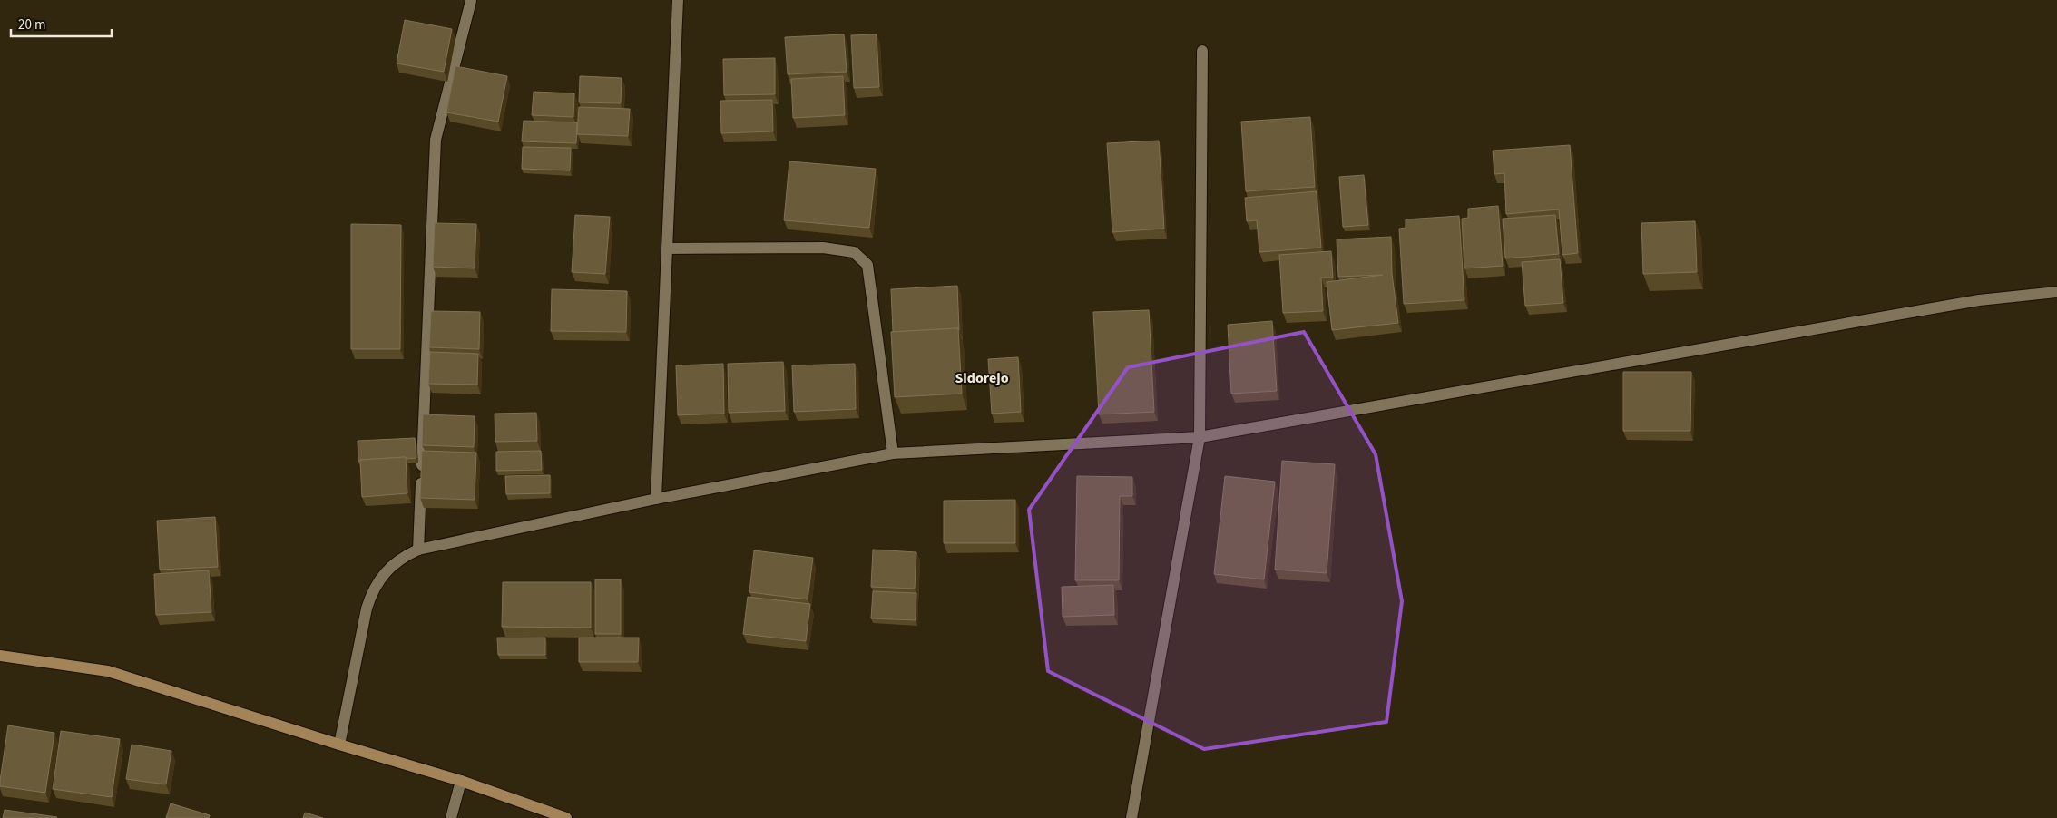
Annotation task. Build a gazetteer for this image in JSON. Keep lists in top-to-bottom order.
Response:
{
  "districts": ["Sidorejo"],
  "scale_bar": "20 m"
}
